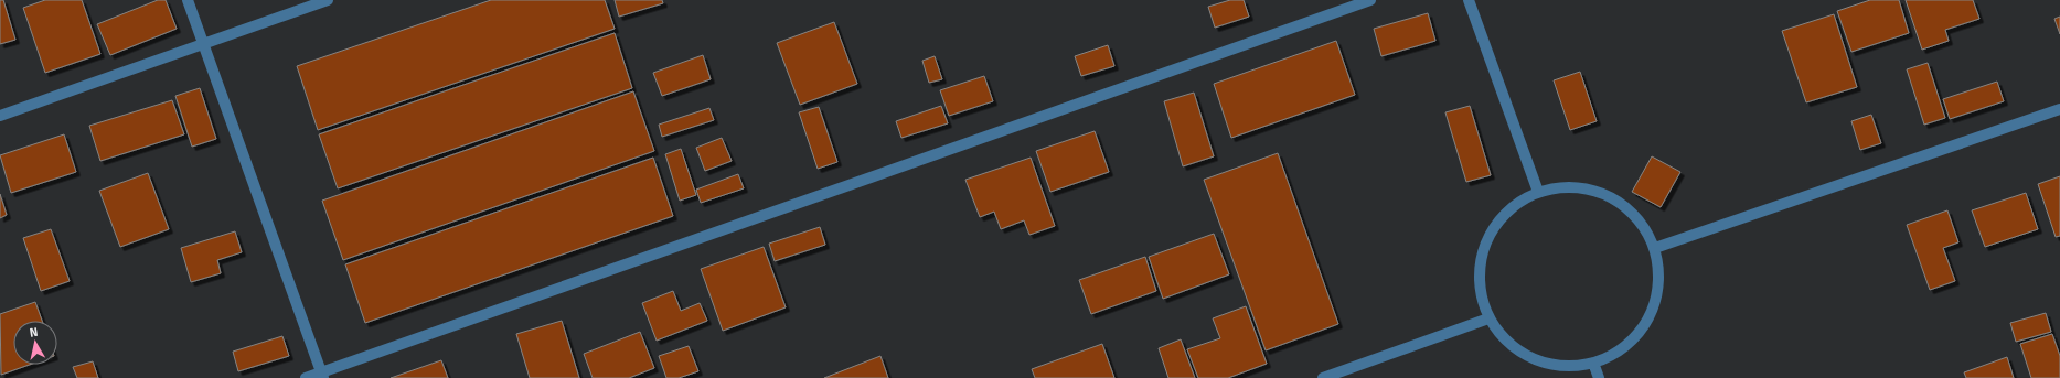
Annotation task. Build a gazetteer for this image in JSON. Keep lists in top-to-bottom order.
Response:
{
  "north": "top"
}
